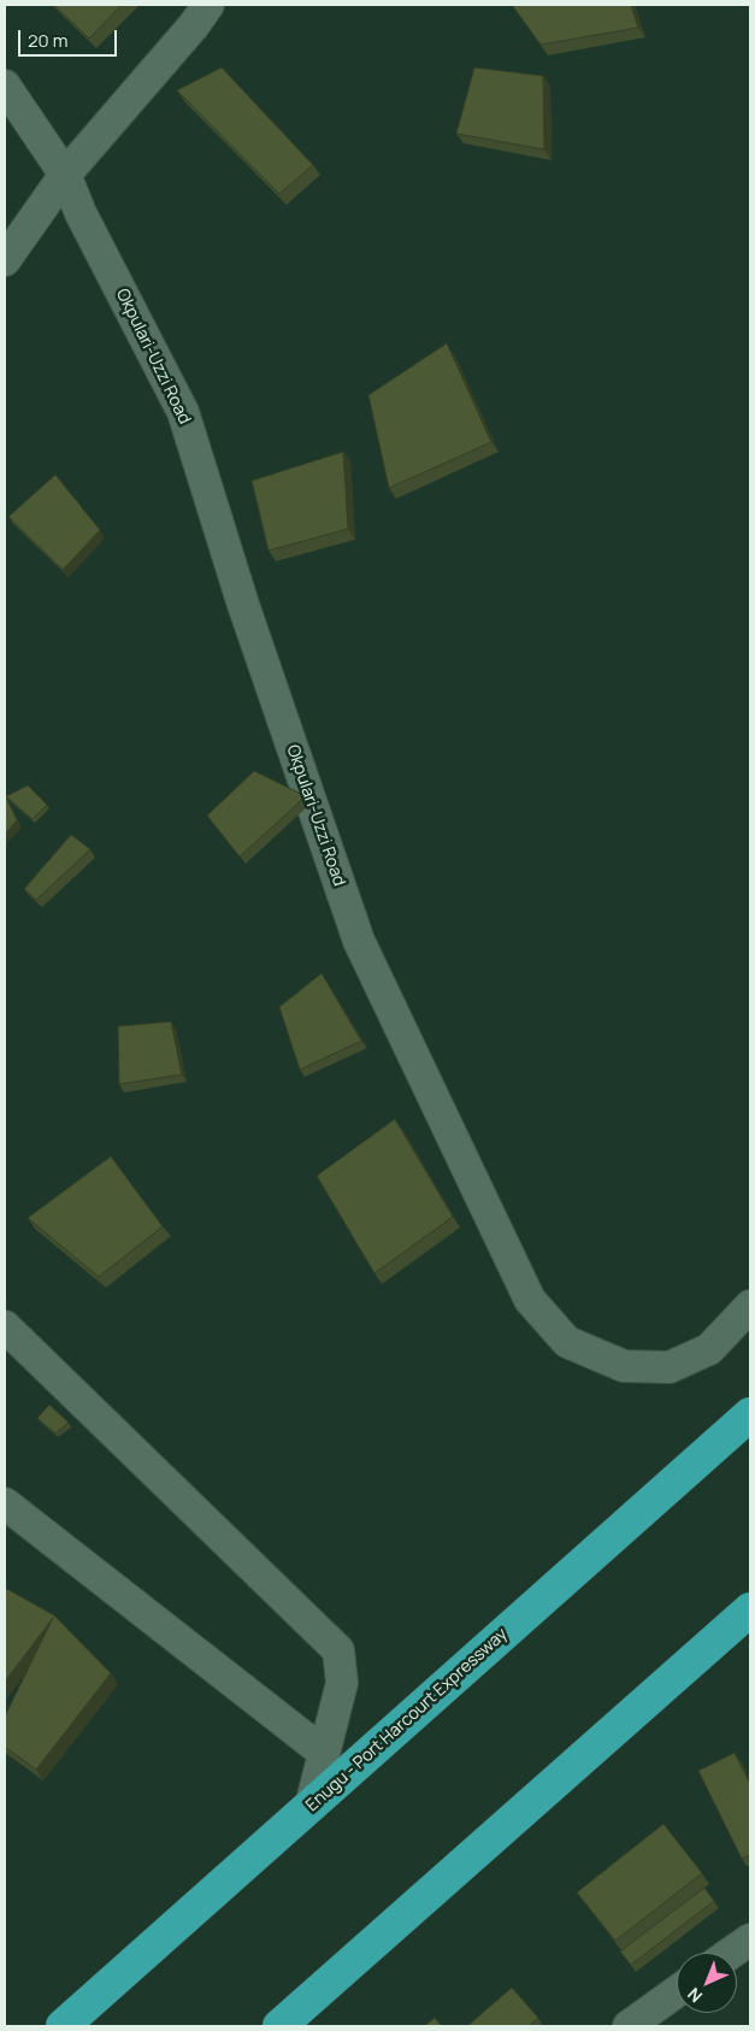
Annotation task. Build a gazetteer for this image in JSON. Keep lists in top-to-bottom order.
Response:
{
  "streets": {
    "highway": ["Enugu - Port Harcourt Expressway"],
    "street": ["Okpulari-Uzzi Road"]
  },
  "scale_bar": "20 m",
  "north": "bottom left"
}
